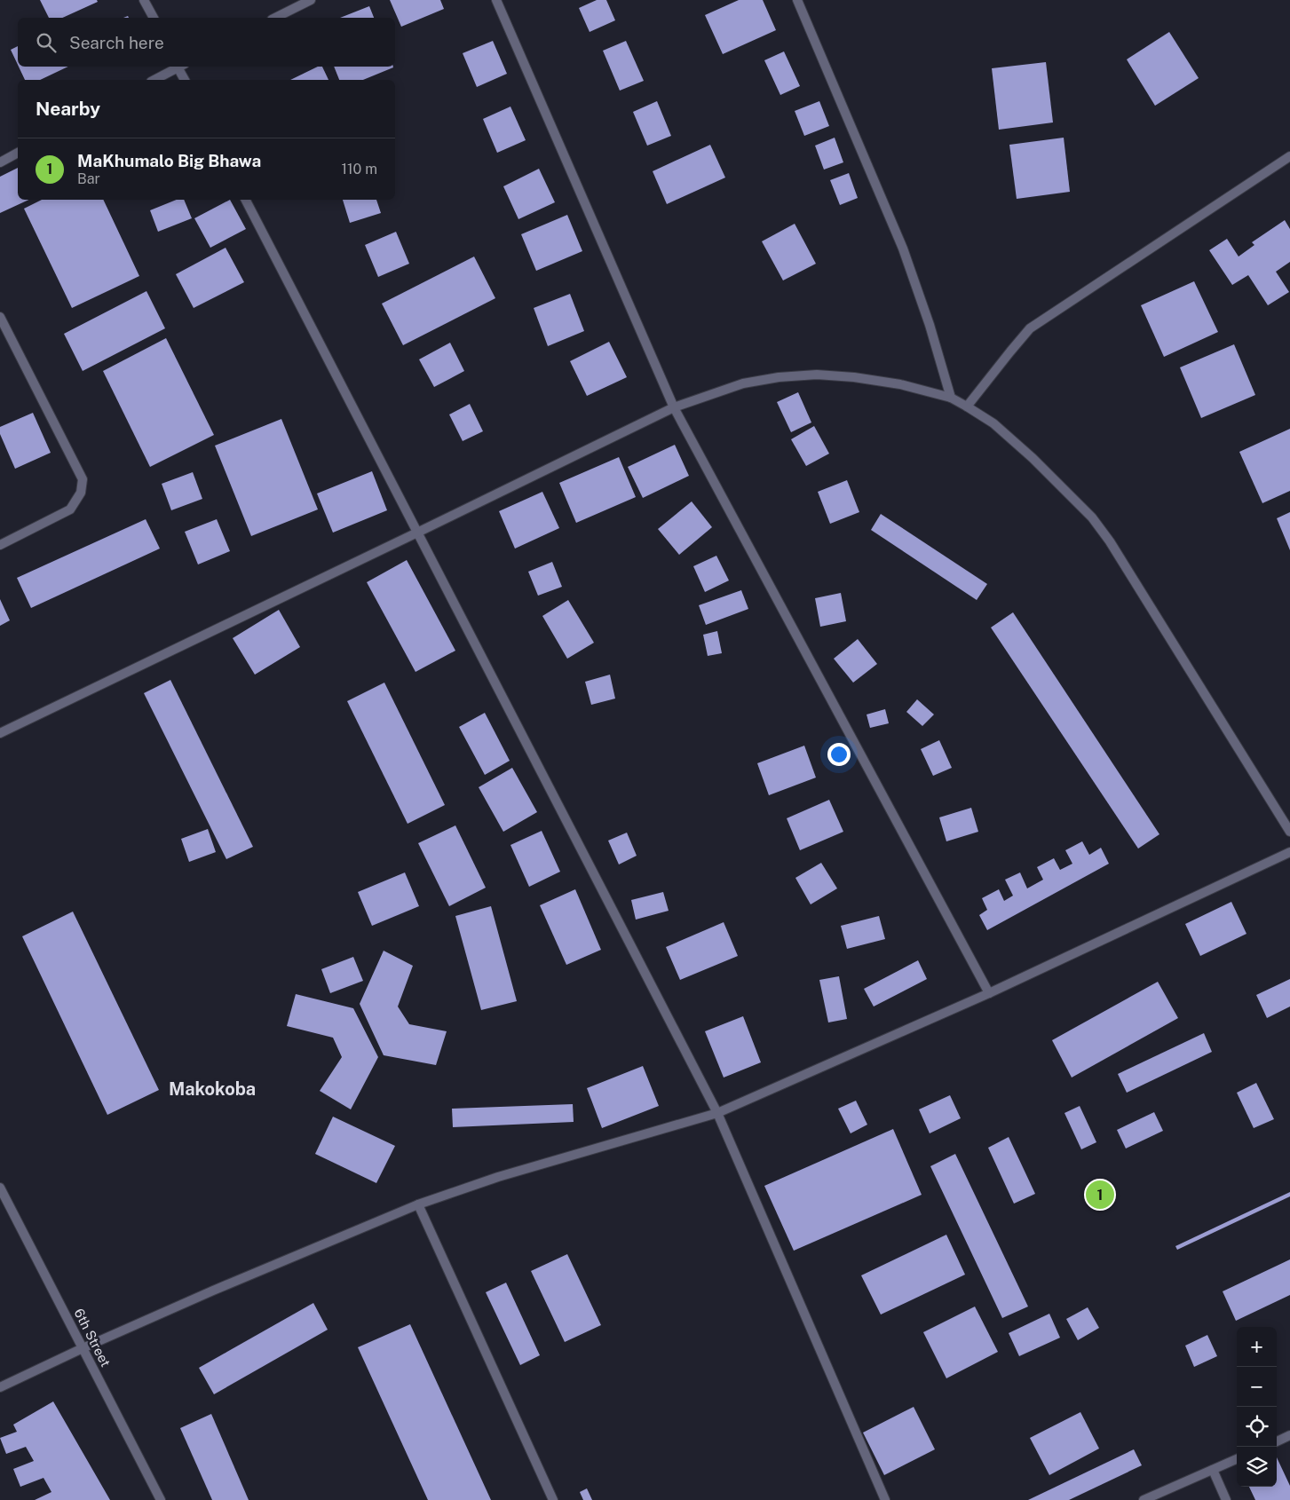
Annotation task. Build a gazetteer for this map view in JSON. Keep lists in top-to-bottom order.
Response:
{
  "streets": {
    "street": ["6th Street"]
  },
  "districts": ["Makokoba"],
  "page": {
    "search": "Search here",
    "heading": "Nearby",
    "list": [
      {
        "mark": "1",
        "name": "MaKhumalo Big Bhawa",
        "note": "Bar",
        "value": "110 m"
      }
    ],
    "pins": "1",
    "map_buttons": ["+", "−"]
  }
}
